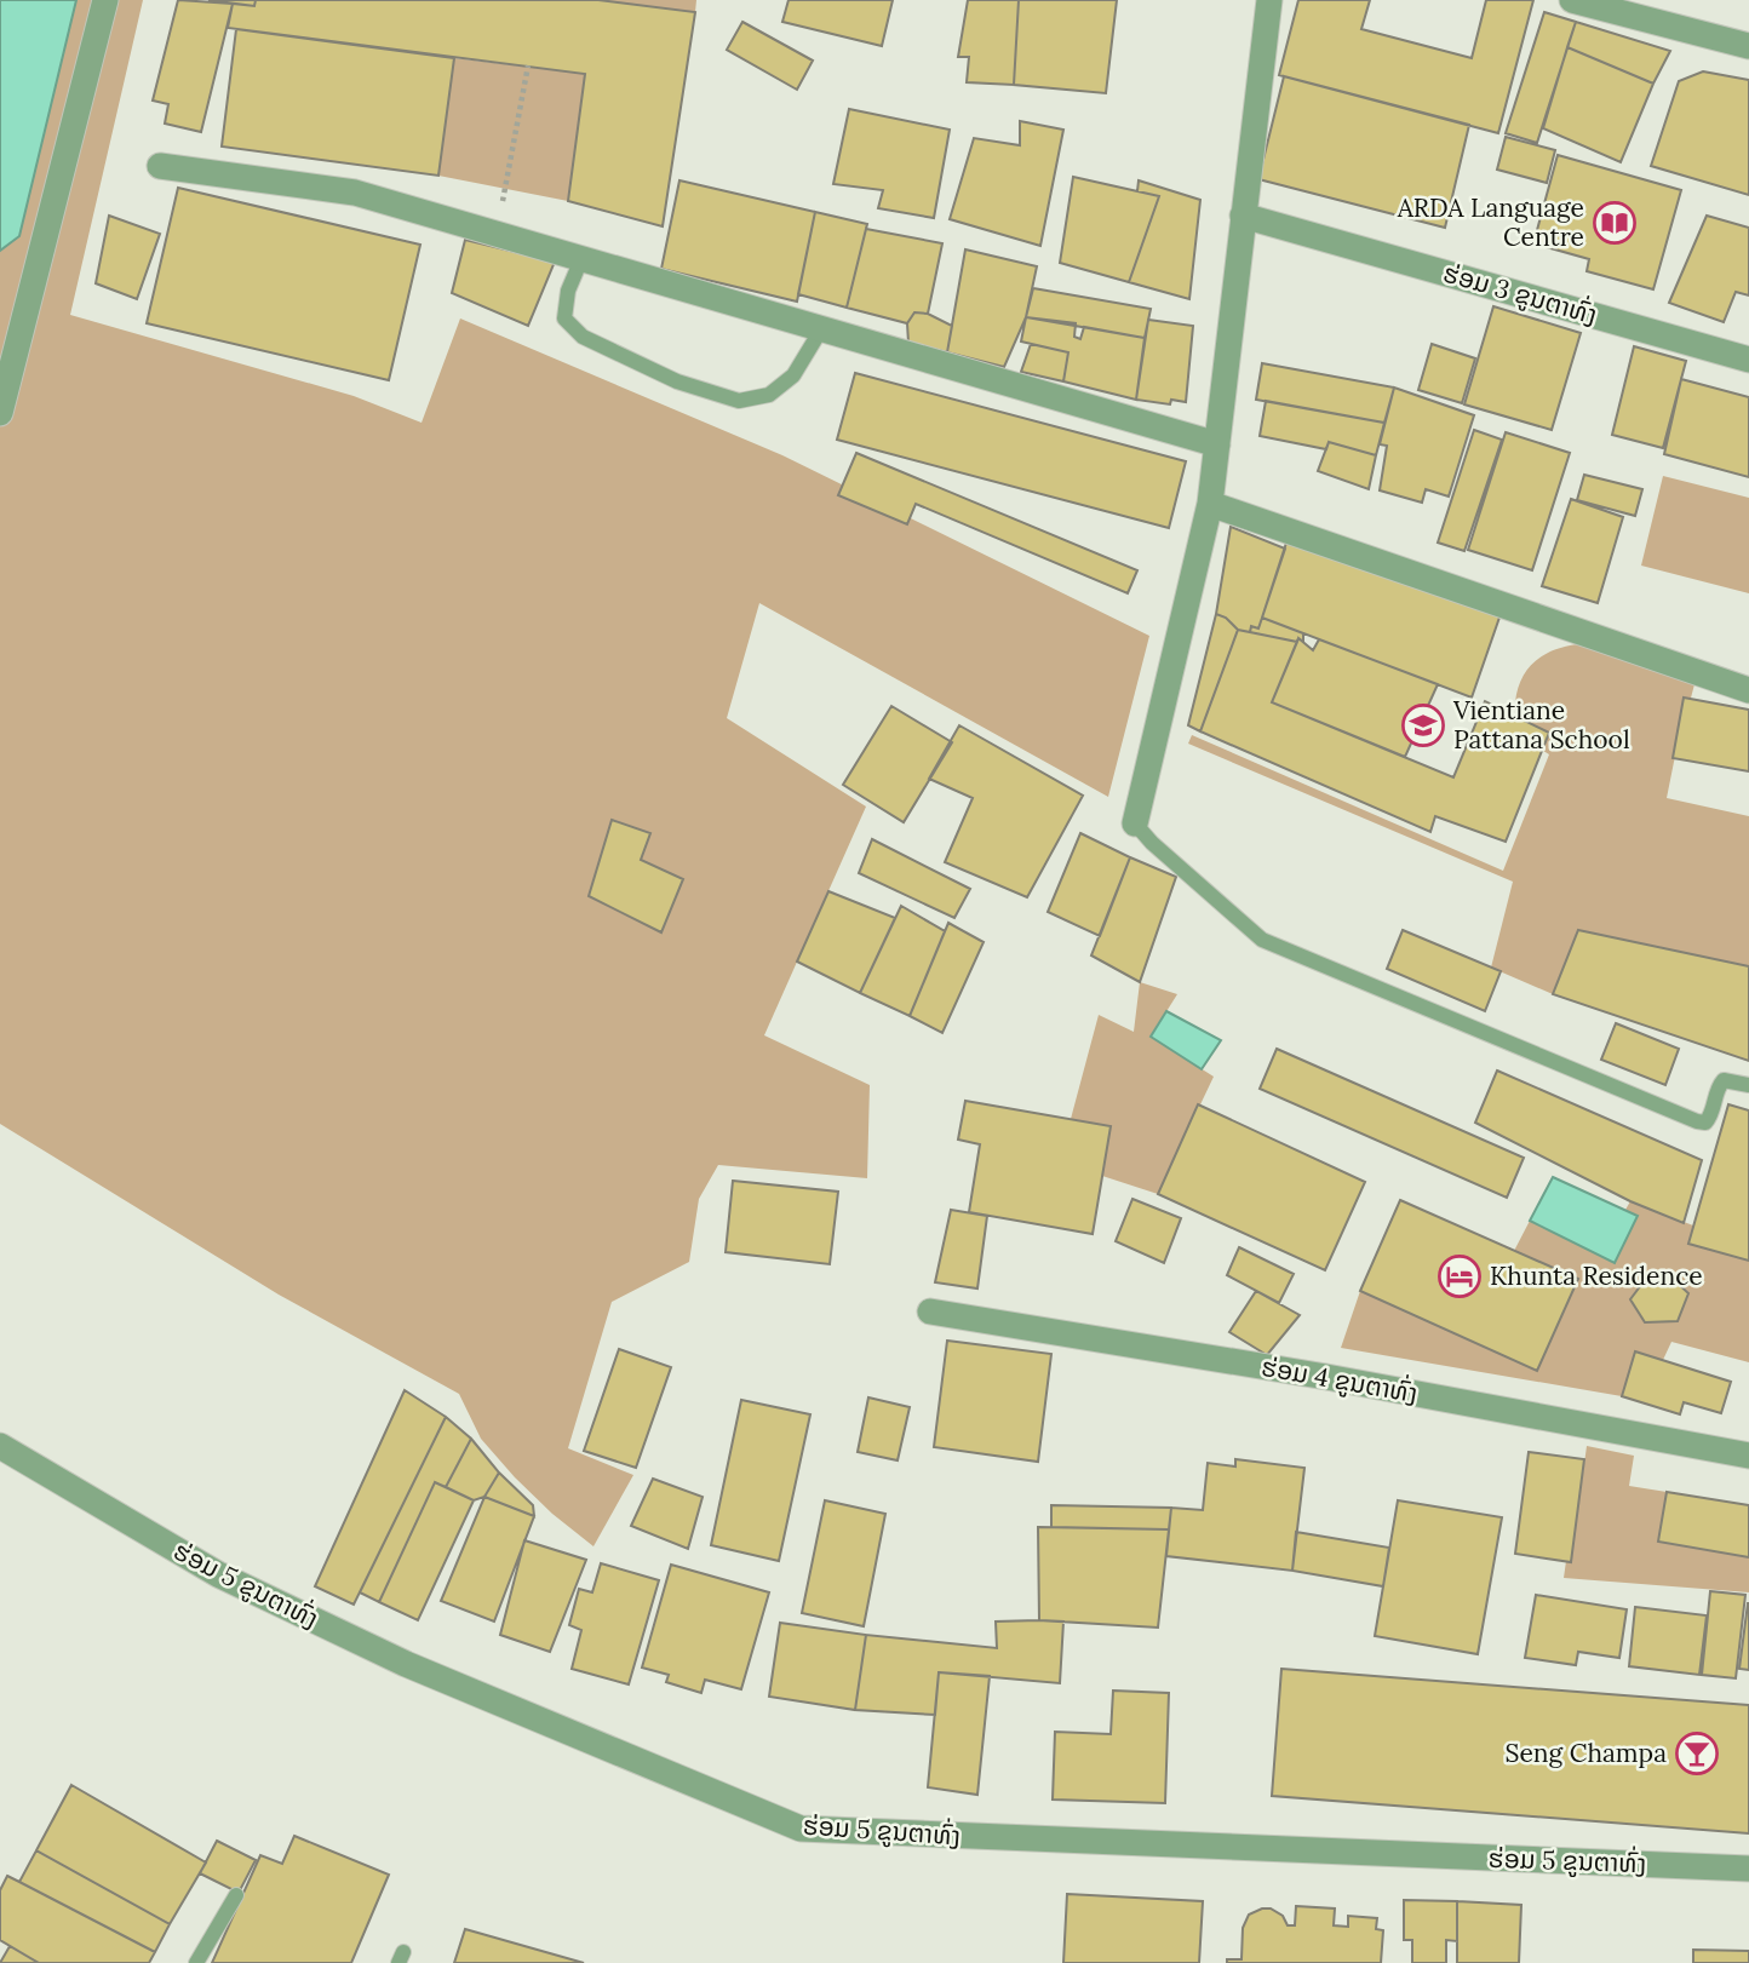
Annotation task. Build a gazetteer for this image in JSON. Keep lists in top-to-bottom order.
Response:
{
  "streets": {
    "street": ["ຮ່ອມ 3 ຂູນຕາທົ່ງ", "ຮ່ອມ 4 ຂູນຕາທົ່ງ", "ຮ່ອມ 5 ຂູນຕາທົ່ງ"]
  },
  "places": {
    "library": ["ARDA Language Centre"],
    "school or university": ["Vientiane Pattana School"],
    "hotel": ["Khunta Residence"],
    "bar": ["Seng Champa"]
  }
}
